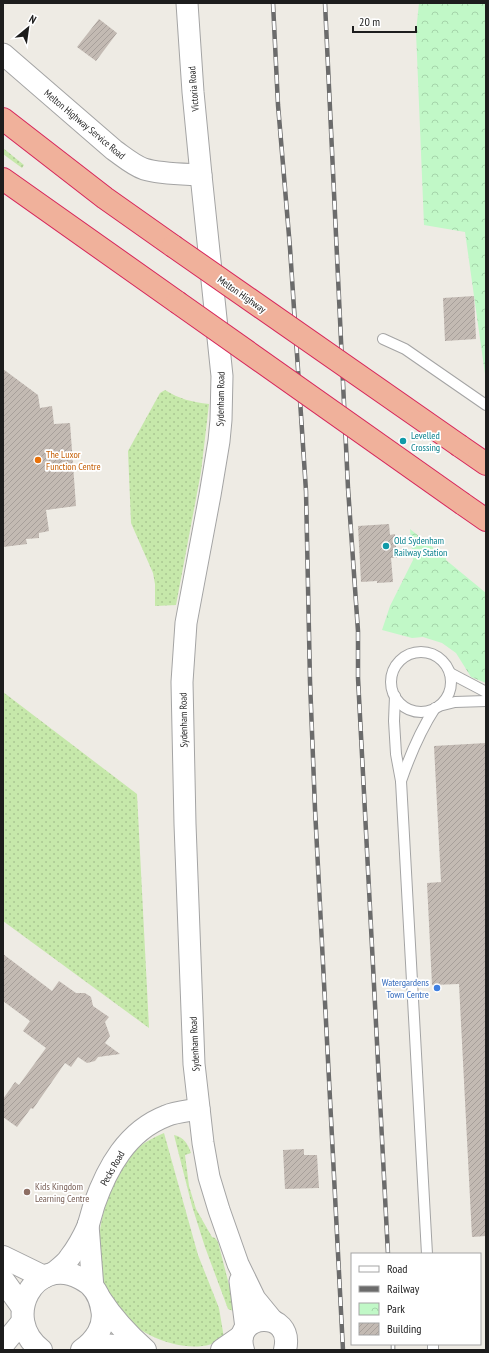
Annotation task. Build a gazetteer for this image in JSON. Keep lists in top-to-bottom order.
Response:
{
  "streets": {
    "highway": ["Melton Highway"],
    "street": [
      "Victoria Road",
      "Melton Highway Service Road",
      "Sydenham Road",
      "Pecks Road"
    ]
  },
  "crossings": [
    ["Victoria Road", "Melton Highway Service Road"],
    ["Victoria Road", "Sydenham Road"],
    ["Melton Highway Service Road", "Sydenham Road"],
    ["Sydenham Road", "Pecks Road"]
  ],
  "places": [
    "Levelled Crossing",
    "The Luxor Function Centre",
    "Old Sydenham Railway Station",
    "Watergardens Town Centre",
    "Kids Kingdom Learning Centre"
  ],
  "legend": [
    "Road",
    "Railway",
    "Park",
    "Building"
  ],
  "scale_bar": "20 m",
  "north": "top right"
}
